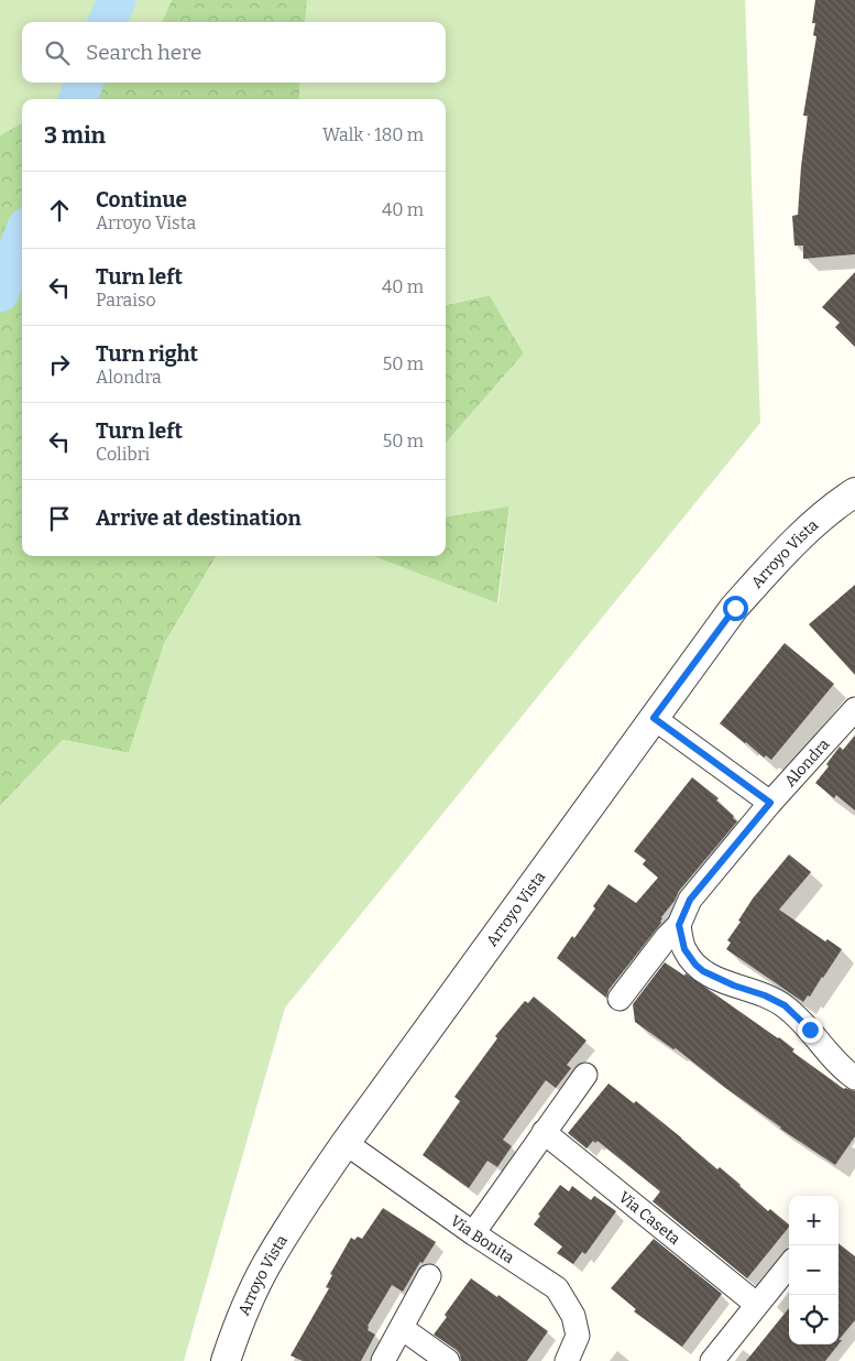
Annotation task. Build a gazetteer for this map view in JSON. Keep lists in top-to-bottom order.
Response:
{
  "streets": {
    "street": [
      "Arroyo Vista",
      "Alondra",
      "Via Caseta",
      "Via Bonita"
    ]
  },
  "crossings": [
    ["Arroyo Vista", "Via Bonita"]
  ],
  "page": {
    "search": "Search here",
    "heading": ["3 min", "Walk · 180 m"],
    "list": [
      ["Continue", "Arroyo Vista", "40 m"],
      ["Turn left", "Paraiso", "40 m"],
      ["Turn right", "Alondra", "50 m"],
      ["Turn left", "Colibri", "50 m"],
      "Arrive at destination"
    ],
    "map_buttons": ["+", "−"]
  }
}
